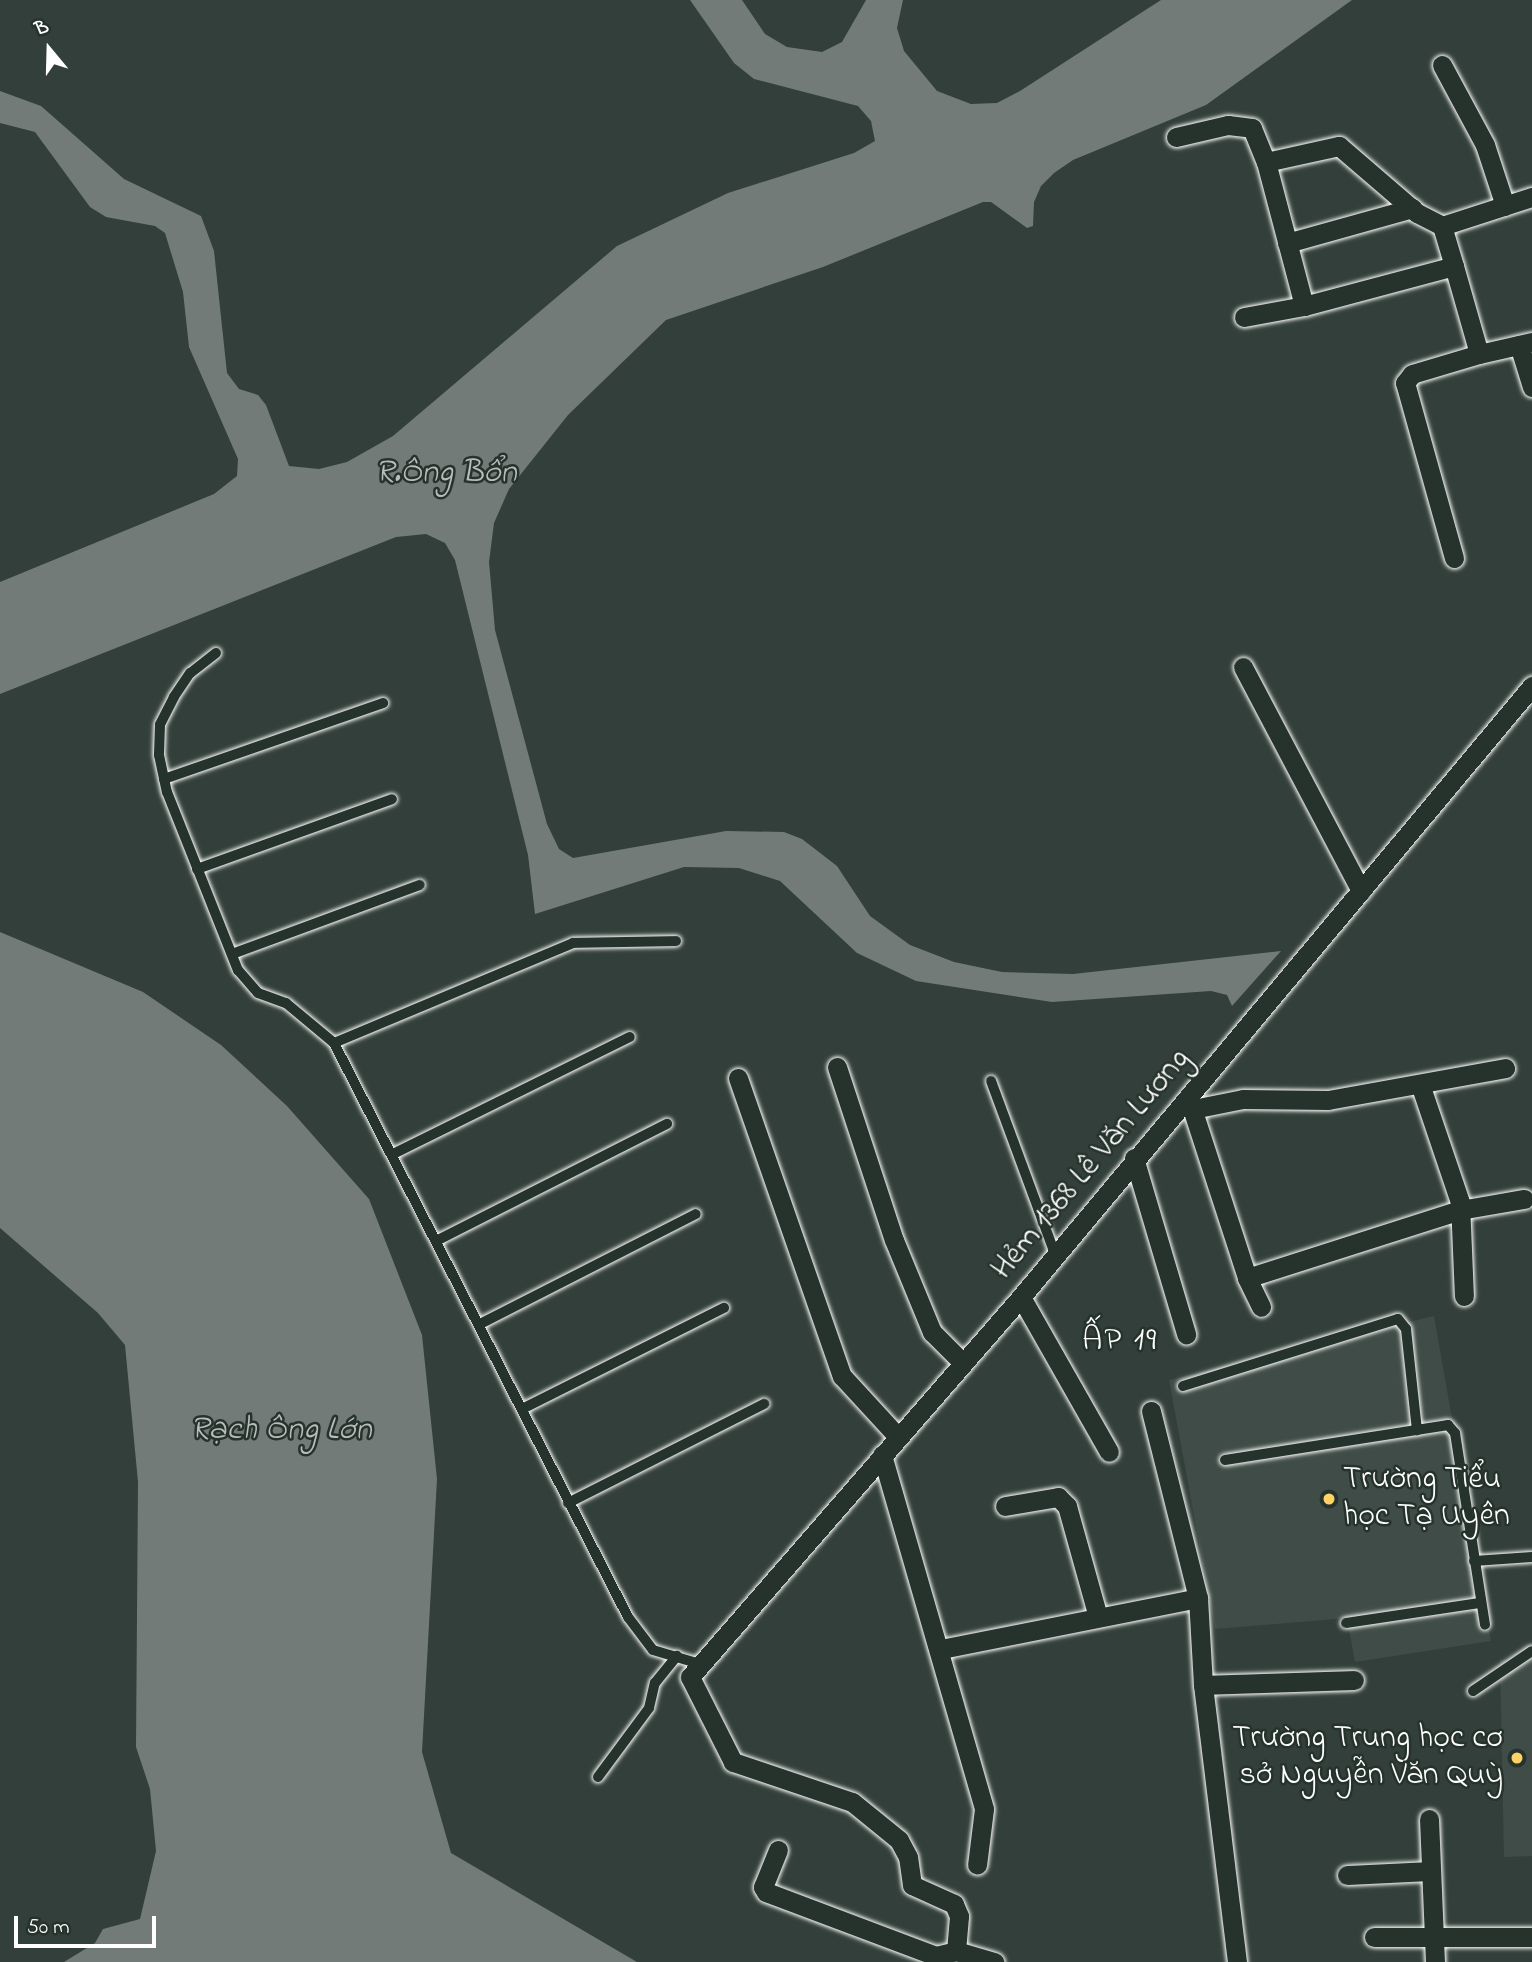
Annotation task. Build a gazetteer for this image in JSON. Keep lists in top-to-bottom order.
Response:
{
  "streets": {
    "street": ["Hẻm 1368 Lê Văn Lương"]
  },
  "districts": ["ẤP 19"],
  "water": ["R.Ông Bổn", "Rạch Ông Lớn"],
  "places": ["Trường Tiểu học Tạ Uyên", "Trường Trung học cơ sở Nguyễn Văn Quỳ"],
  "scale_bar": "50 m",
  "north": "top"
}
